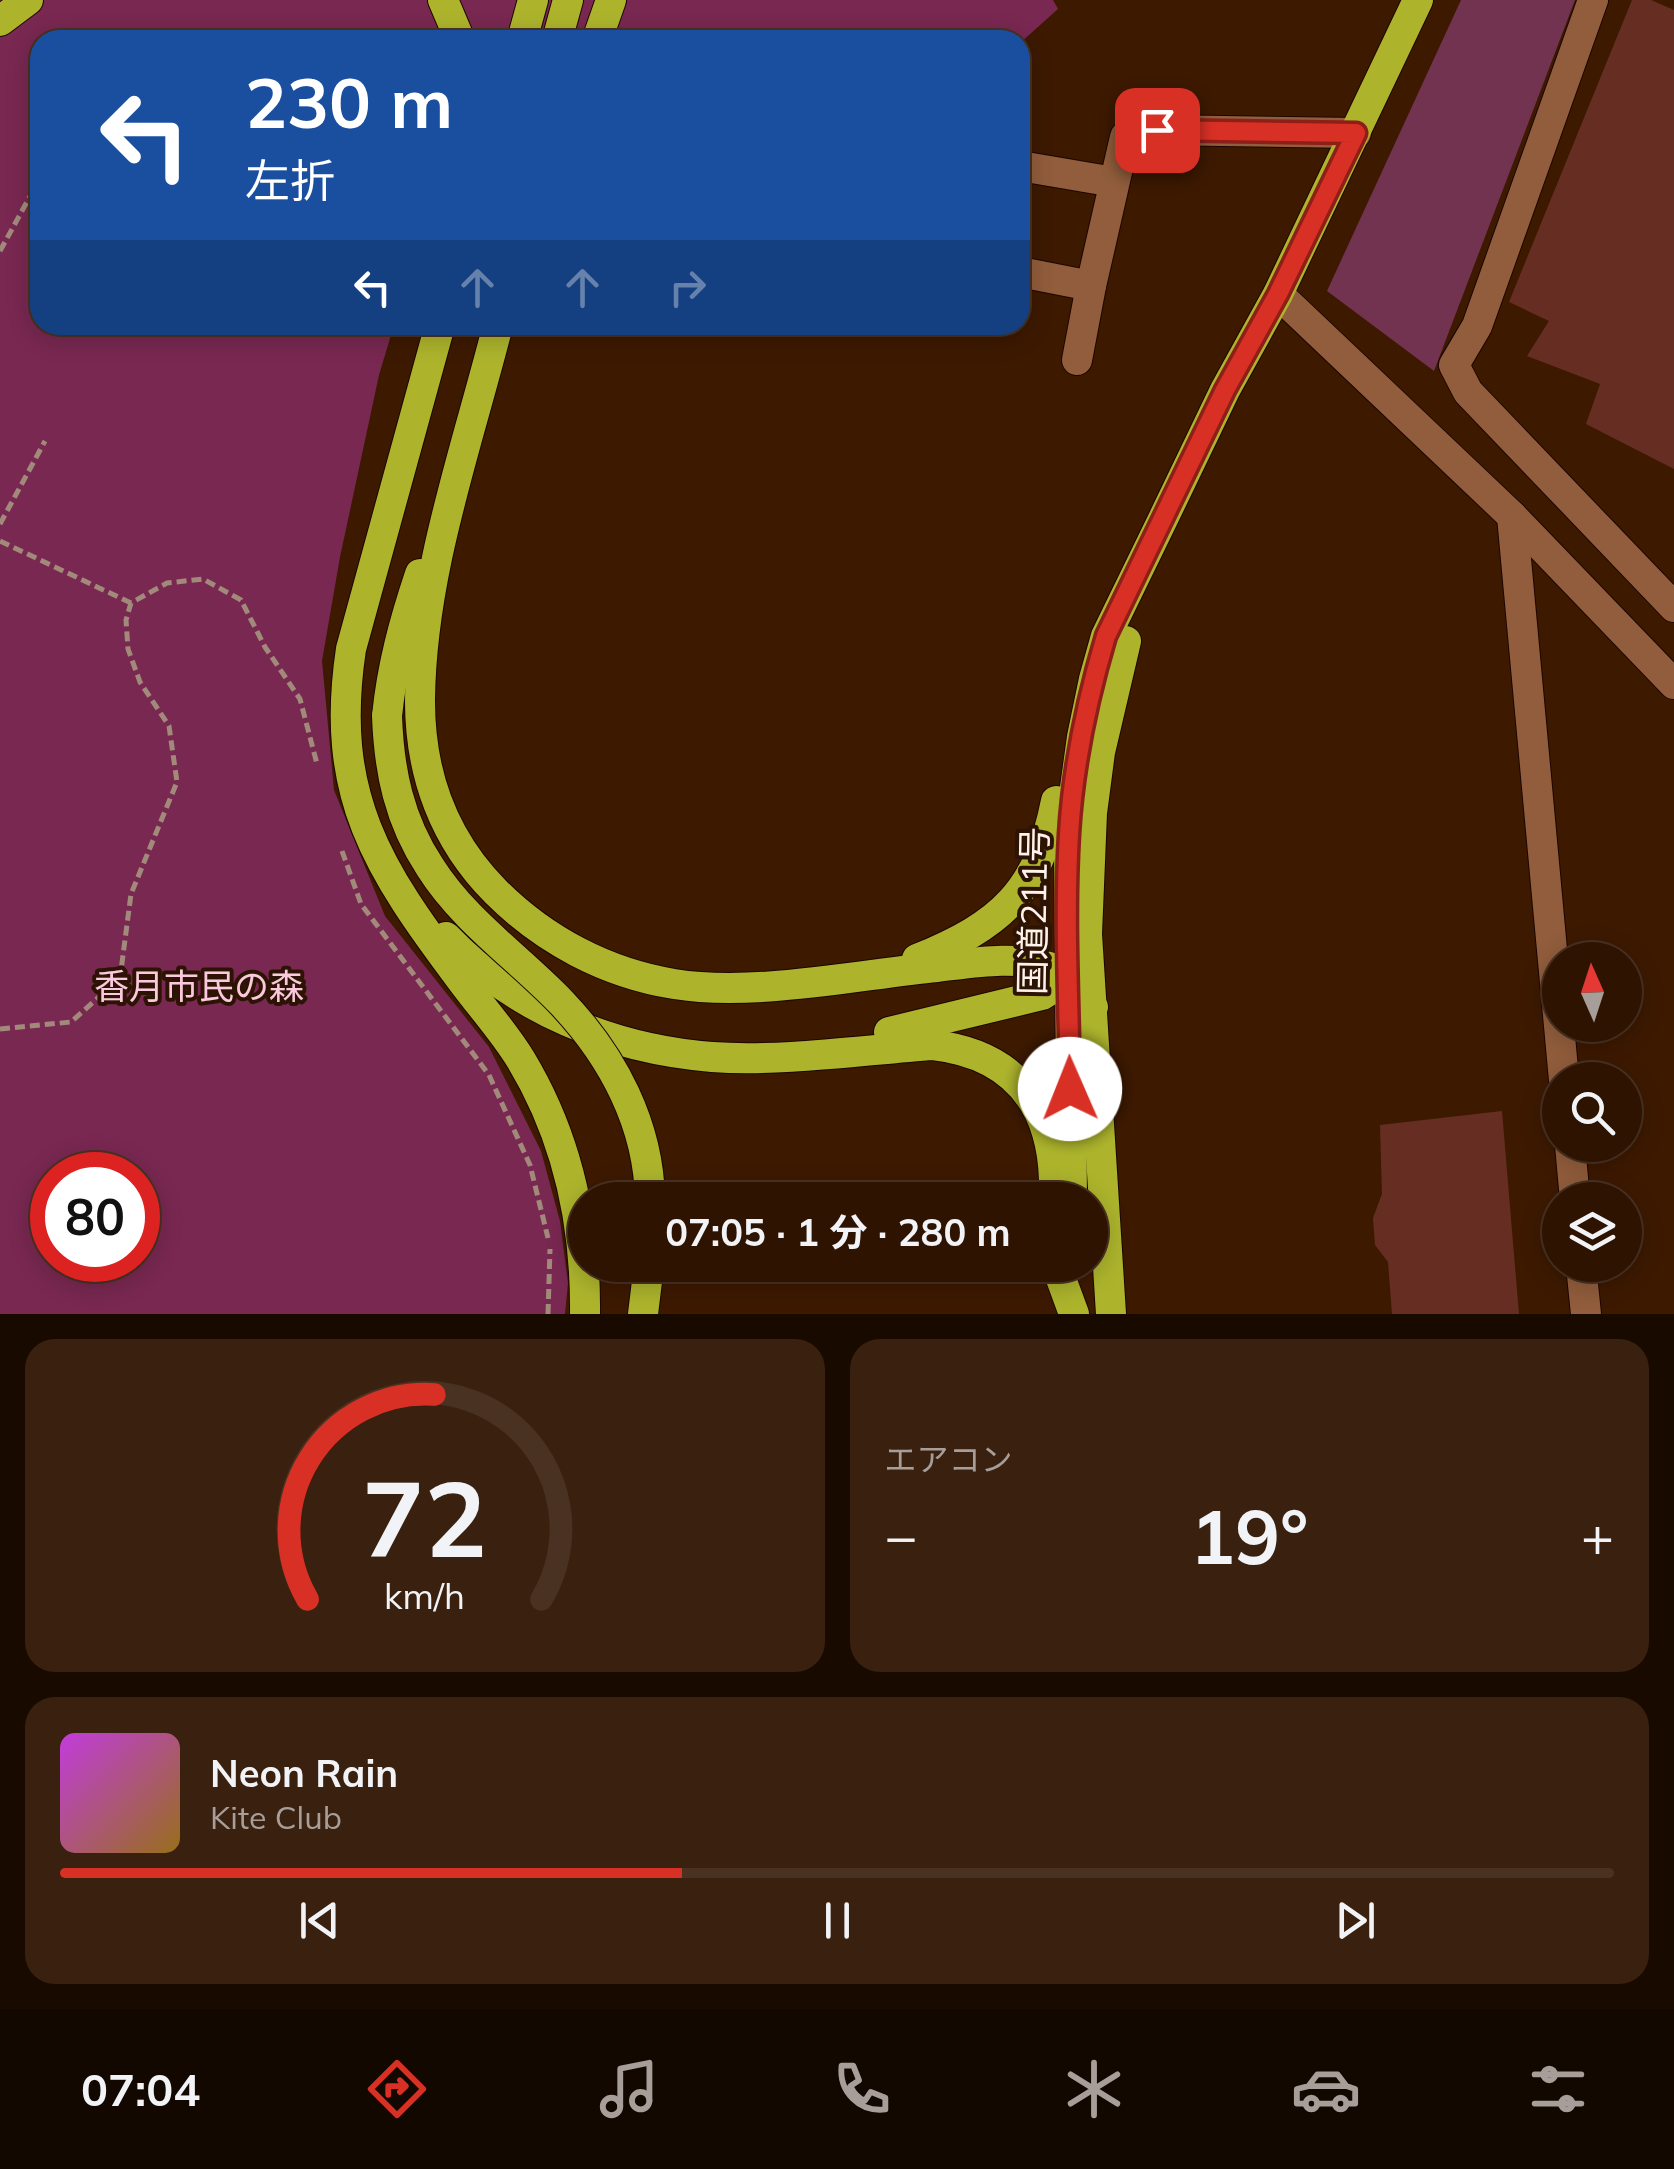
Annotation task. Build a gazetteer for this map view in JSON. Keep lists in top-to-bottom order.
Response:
{
  "streets": {
    "highway": ["国道211号"]
  },
  "parks": ["香月市民の森"],
  "north": "top",
  "page": {
    "turn": ["230 m", "左折"],
    "limit": "80",
    "trip": "07:05 · 1 分 · 280 m",
    "tile": "エアコン",
    "heat": ["−", "19°", "+"],
    "song": ["Neon Rain", "Kite Club"],
    "tabs": "07:04",
    "gauge": ["72", "km/h"]
  }
}
